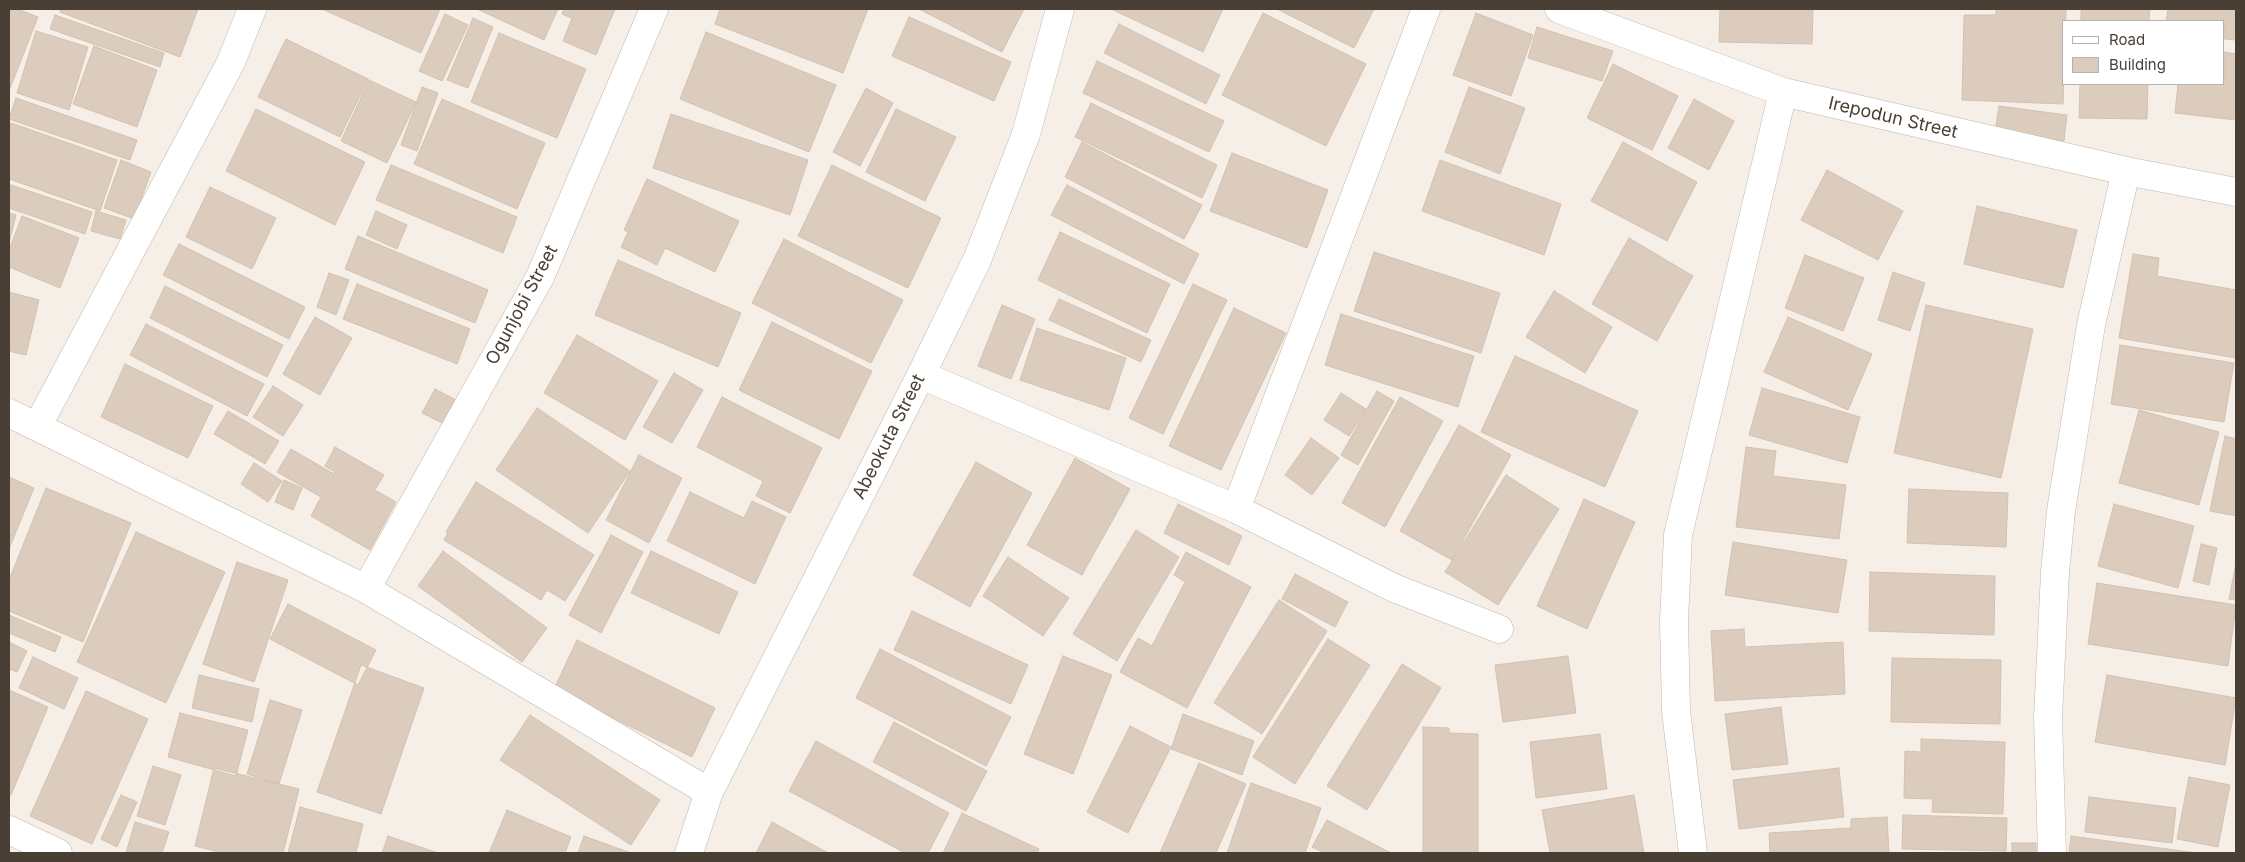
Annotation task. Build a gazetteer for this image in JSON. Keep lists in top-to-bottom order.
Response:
{
  "streets": {
    "street": ["Irepodun Street", "Ogunjobi Street", "Abeokuta Street"]
  },
  "legend": ["Road", "Building"]
}
